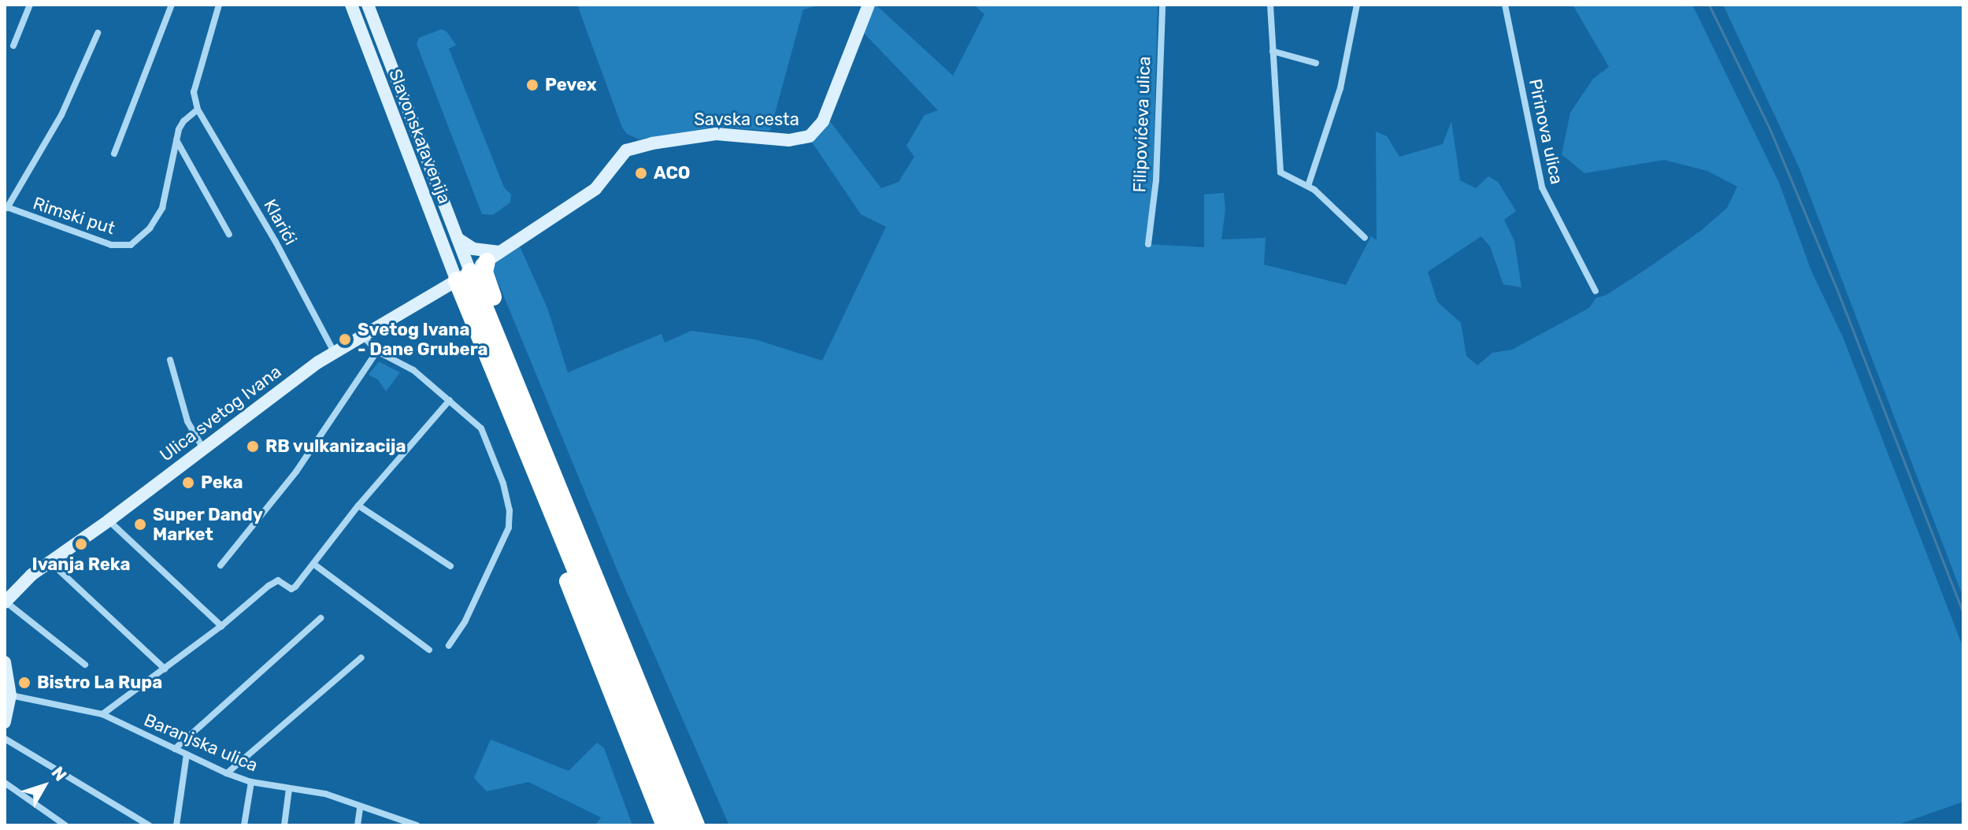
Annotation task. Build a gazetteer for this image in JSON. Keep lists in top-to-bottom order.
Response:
{
  "streets": {
    "street": [
      "Savska cesta",
      "Filipovićeva ulica",
      "Pirinova ulica",
      "Slavonska avenija",
      "Rimski put",
      "Klarići",
      "Ulica svetog Ivana",
      "Baranjska ulica"
    ]
  },
  "crossings": [
    ["Savska cesta", "Slavonska avenija"],
    ["Savska cesta", "Ulica svetog Ivana"],
    ["Slavonska avenija", "Ulica svetog Ivana"],
    ["Rimski put", "Klarići"],
    ["Klarići", "Ulica svetog Ivana"]
  ],
  "places": [
    "Pevex",
    "ACO",
    "Svetog Ivana - Dane Grubera",
    "RB vulkanizacija",
    "Peka",
    "Super Dandy Market",
    "Ivanja Reka",
    "Bistro La Rupa"
  ],
  "north": "top right"
}
